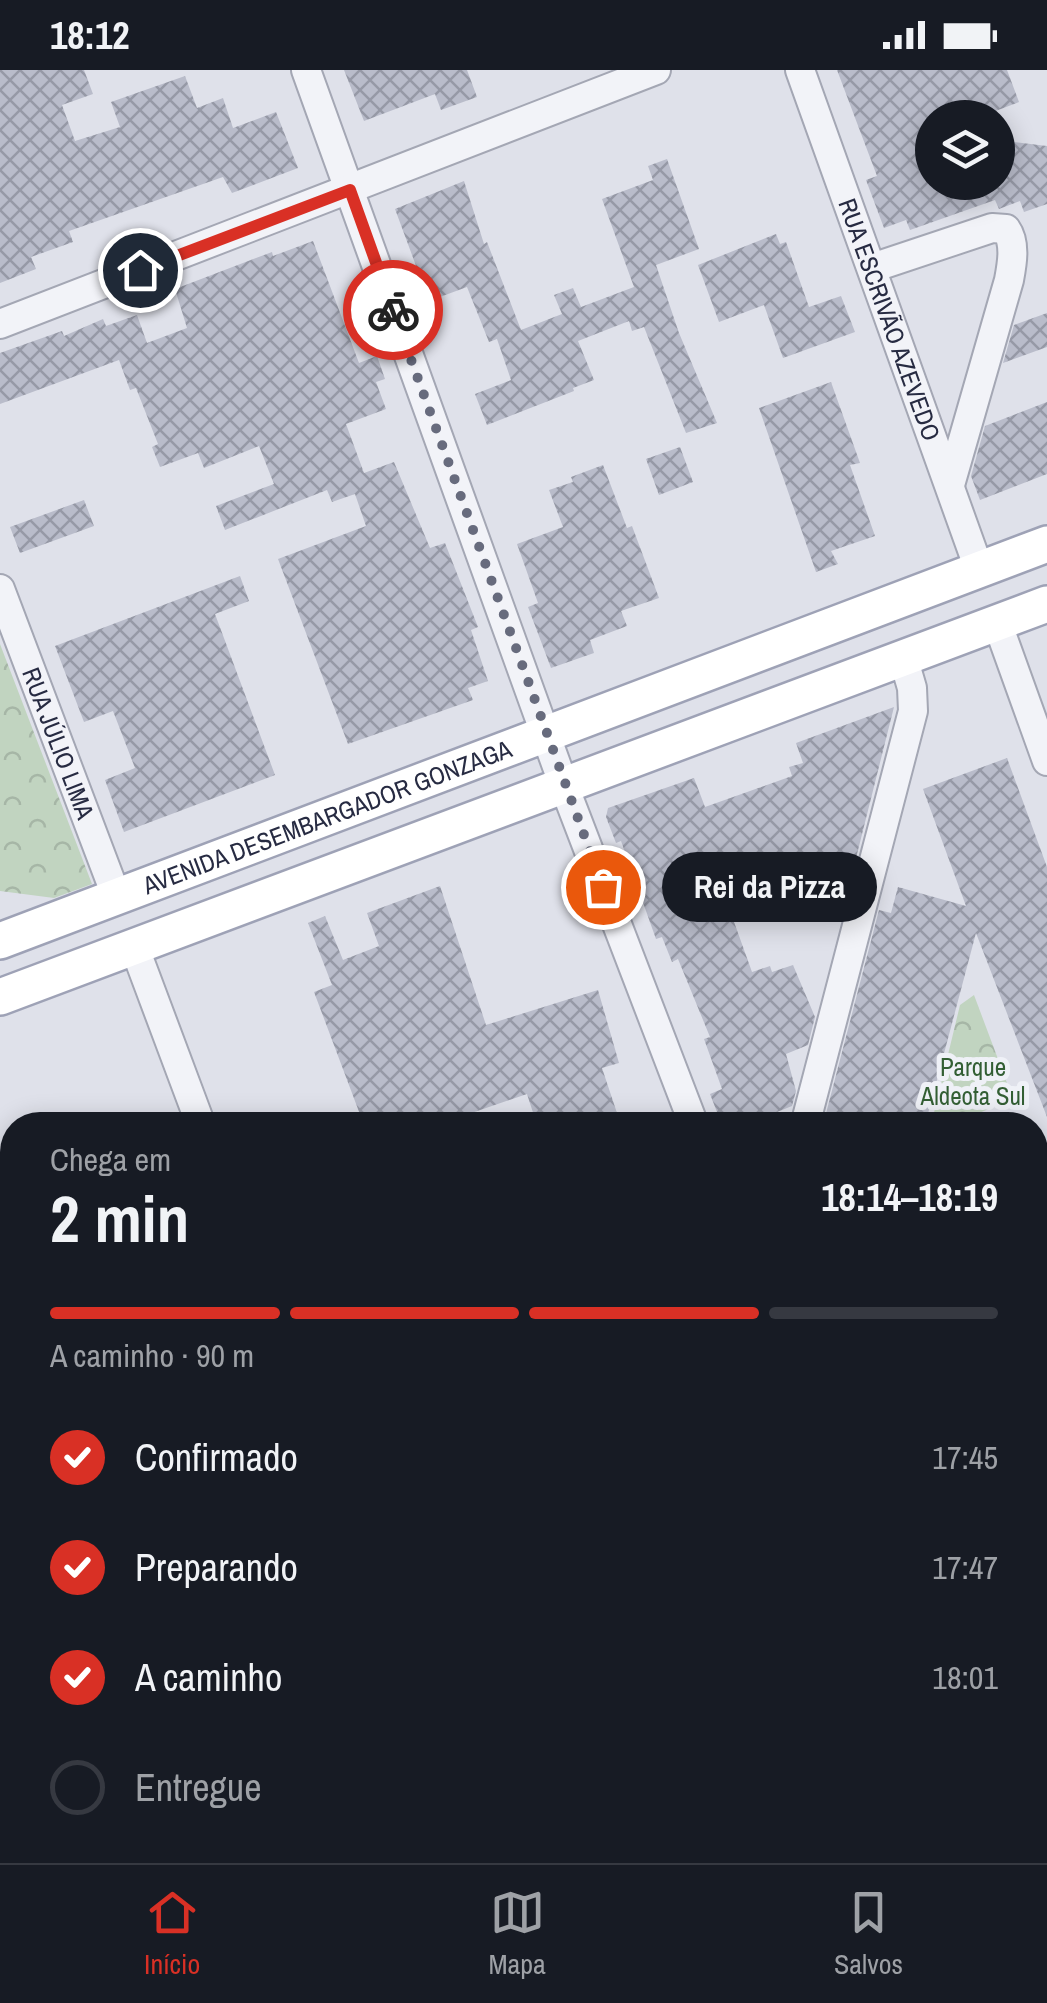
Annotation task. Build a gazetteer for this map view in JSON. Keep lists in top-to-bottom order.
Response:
{
  "streets": {
    "main road": ["AVENIDA DESEMBARGADOR GONZAGA"],
    "street": ["RUA ESCRIVÃO AZEVEDO", "RUA JÚLIO LIMA"]
  },
  "crossings": [
    ["RUA ESCRIVÃO AZEVEDO", "AVENIDA DESEMBARGADOR GONZAGA"],
    ["RUA JÚLIO LIMA", "AVENIDA DESEMBARGADOR GONZAGA"]
  ],
  "parks": ["Parque Aldeota Sul"],
  "places": ["Rei da Pizza"],
  "page": {
    "status": "18:12",
    "bubble": "Rei da Pizza",
    "heading": ["2 min", "Chega em", "18:14–18:19"],
    "bar": "A caminho · 90 m",
    "list": [
      ["Confirmado", "17:45"],
      ["Preparando", "17:47"],
      ["A caminho", "18:01"],
      "Entregue"
    ],
    "tabs": ["Início", "Mapa", "Salvos"]
  }
}
